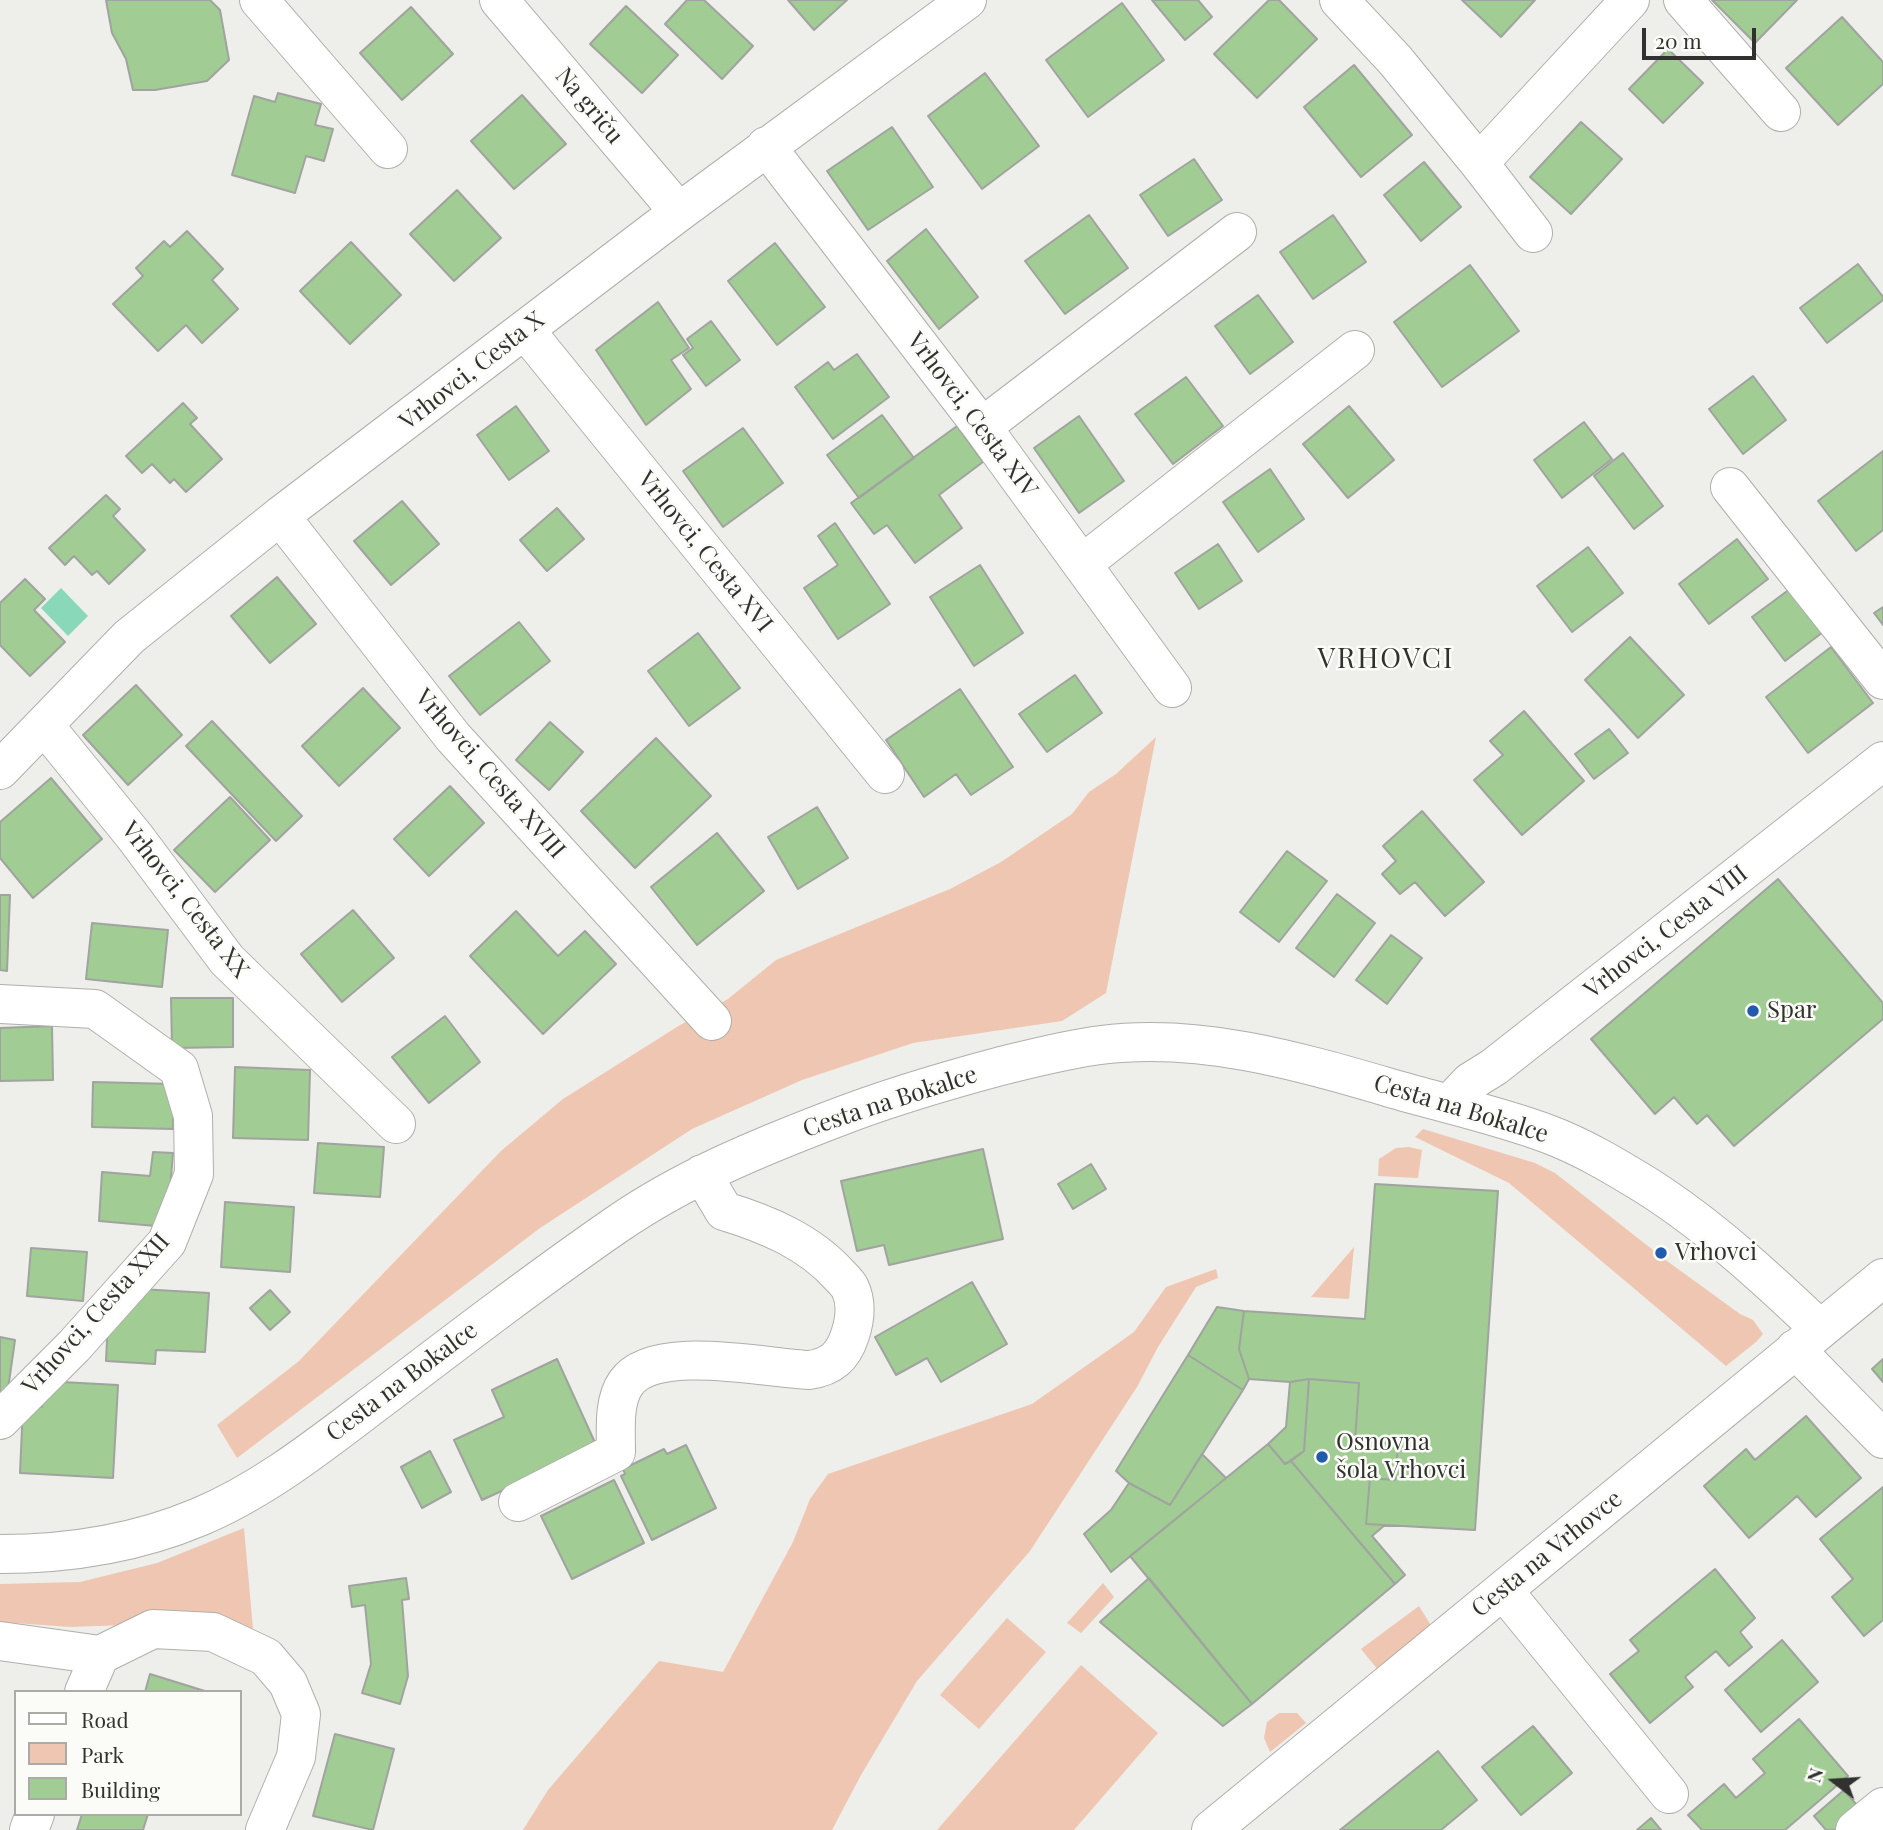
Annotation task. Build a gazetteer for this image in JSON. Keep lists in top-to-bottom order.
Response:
{
  "streets": {
    "street": [
      "Na griču",
      "Vrhovci, Cesta X",
      "Vrhovci, Cesta XIV",
      "Vrhovci, Cesta XVI",
      "Vrhovci, Cesta XVIII",
      "Vrhovci, Cesta XX",
      "Vrhovci, Cesta VIII",
      "Cesta na Bokalce",
      "Vrhovci, Cesta XXII",
      "Cesta na Vrhovce"
    ]
  },
  "crossings": [
    ["Na griču", "Vrhovci, Cesta X"],
    ["Vrhovci, Cesta X", "Vrhovci, Cesta XIV"],
    ["Vrhovci, Cesta X", "Vrhovci, Cesta XVI"],
    ["Vrhovci, Cesta X", "Vrhovci, Cesta XVIII"],
    ["Vrhovci, Cesta X", "Vrhovci, Cesta XX"],
    ["Vrhovci, Cesta VIII", "Cesta na Bokalce"],
    ["Cesta na Bokalce", "Cesta na Vrhovce"]
  ],
  "districts": ["VRHOVCI"],
  "places": ["Spar", "Vrhovci", "Osnovna šola Vrhovci"],
  "legend": ["Road", "Park", "Building"],
  "scale_bar": "20 m",
  "north": "left"
}
